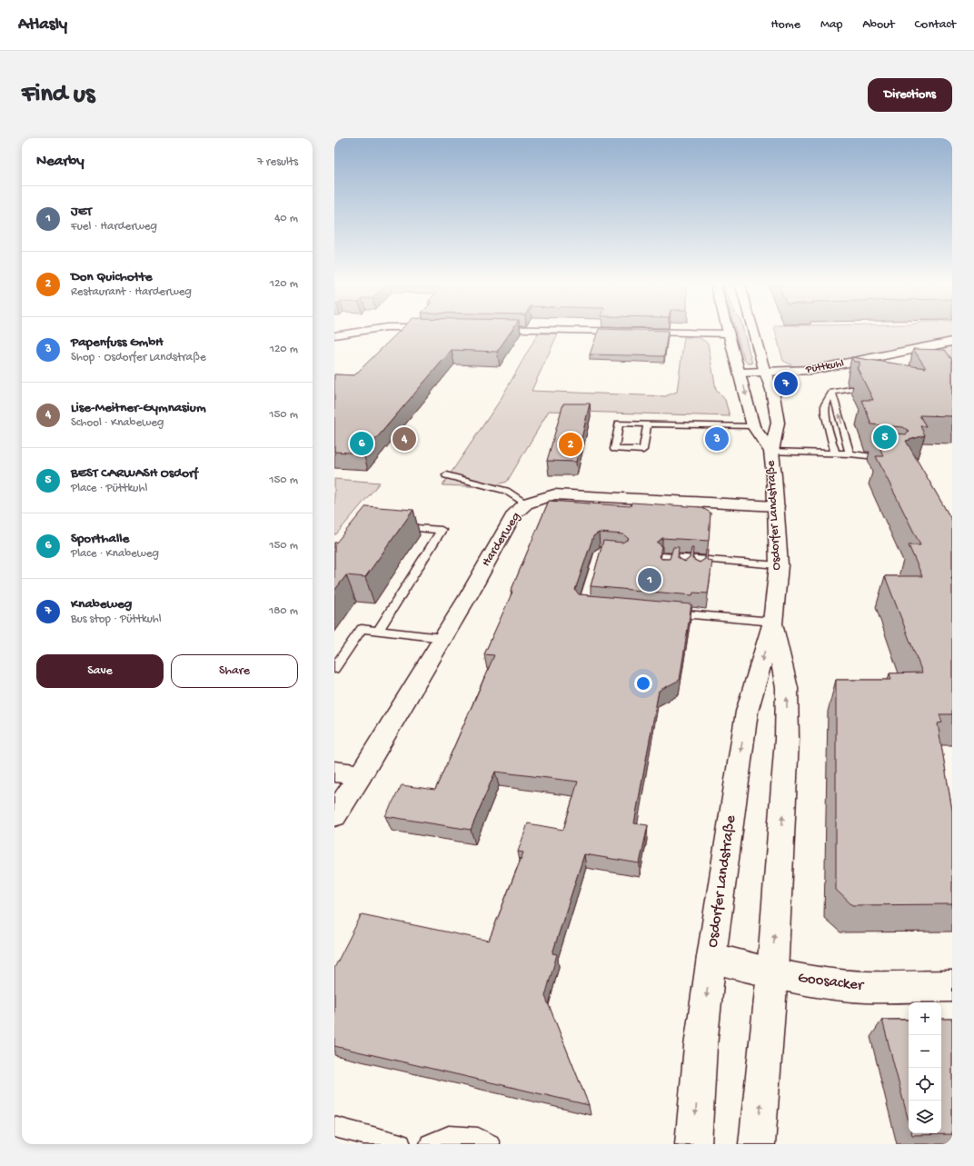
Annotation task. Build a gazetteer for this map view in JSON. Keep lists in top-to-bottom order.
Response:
{
  "streets": {
    "main road": [
      "Püttkuhl",
      "Osdorfer Landstraße",
      "Harderweg",
      "Goosacker"
    ]
  },
  "crossings": [
    ["Püttkuhl", "Osdorfer Landstraße"],
    ["Osdorfer Landstraße", "Harderweg"],
    ["Osdorfer Landstraße", "Goosacker"]
  ],
  "page": {
    "header": "Atlasly",
    "nav": [
      "Home",
      "Map",
      "About",
      "Contact"
    ],
    "buttons": [
      "Directions",
      ["Save", "Share"]
    ],
    "title": "Find us",
    "heading": ["Nearby", "7 results"],
    "list": [
      {
        "mark": "1",
        "name": "JET",
        "note": "Fuel · Harderweg",
        "value": "40 m"
      },
      {
        "mark": "2",
        "name": "Don Quichotte",
        "note": "Restaurant · Harderweg",
        "value": "120 m"
      },
      {
        "mark": "3",
        "name": "Papenfuss GmbH",
        "note": "Shop · Osdorfer Landstraße",
        "value": "120 m"
      },
      {
        "mark": "4",
        "name": "Lise-Meitner-Gymnasium",
        "note": "School · Knabeweg",
        "value": "150 m"
      },
      {
        "mark": "5",
        "name": "BEST CARWASH Osdorf",
        "note": "Place · Püttkuhl",
        "value": "150 m"
      },
      {
        "mark": "6",
        "name": "Sporthalle",
        "note": "Place · Knabeweg",
        "value": "150 m"
      },
      {
        "mark": "7",
        "name": "Knabeweg",
        "note": "Bus stop · Püttkuhl",
        "value": "180 m"
      }
    ],
    "pins": [
      "7",
      "5",
      "3",
      "4",
      "6",
      "2",
      "1"
    ],
    "map_buttons": ["+", "−"]
  }
}
